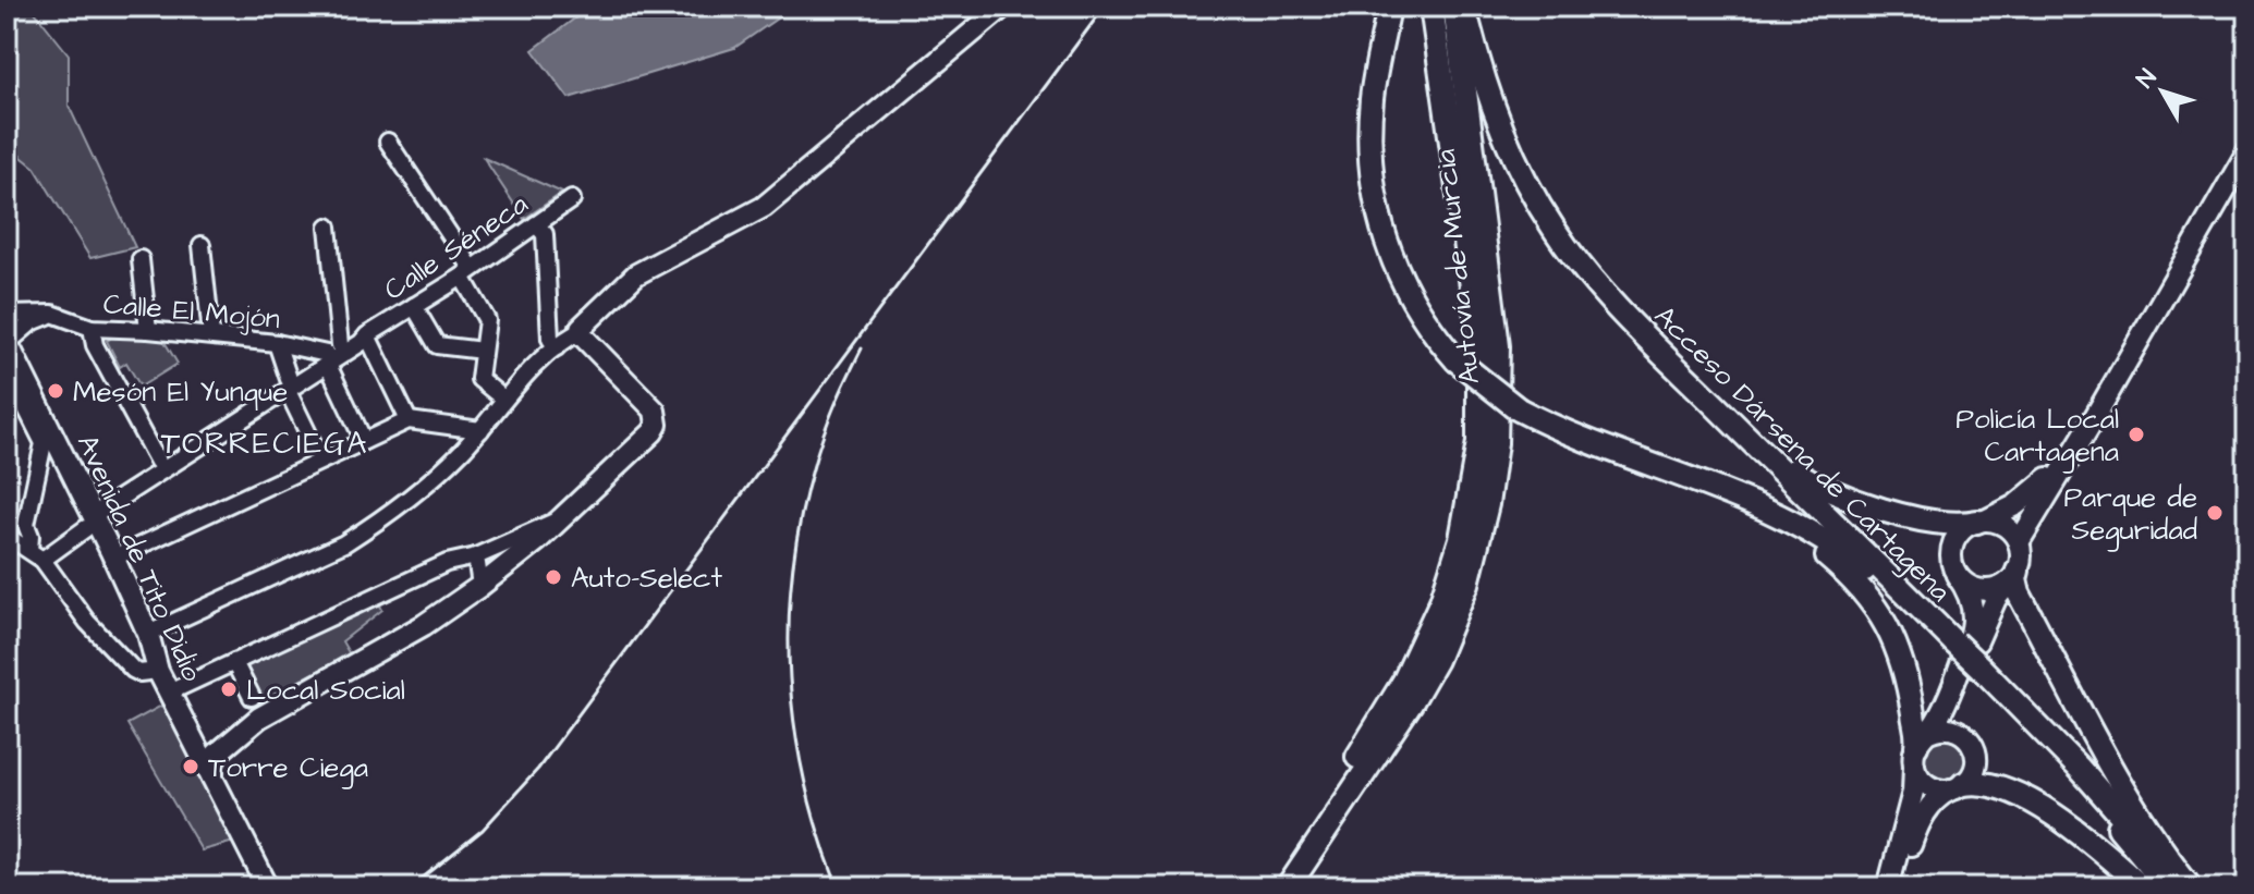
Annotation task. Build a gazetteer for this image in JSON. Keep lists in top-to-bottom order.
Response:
{
  "streets": {
    "highway": ["Autovía de Murcia", "Acceso Dársena de Cartagena"],
    "main road": ["Avenida de Tito Didio"],
    "street": ["Calle Séneca", "Calle El Mojón"]
  },
  "crossings": [
    ["Calle Séneca", "Calle El Mojón"],
    ["Calle Séneca", "Avenida de Tito Didio"]
  ],
  "districts": ["TORRECIEGA"],
  "places": [
    "Mesón El Yunque",
    "Policía Local Cartagena",
    "Parque de Seguridad",
    "Auto-Select",
    "Local Social",
    "Torre Ciega"
  ],
  "north": "top left"
}
